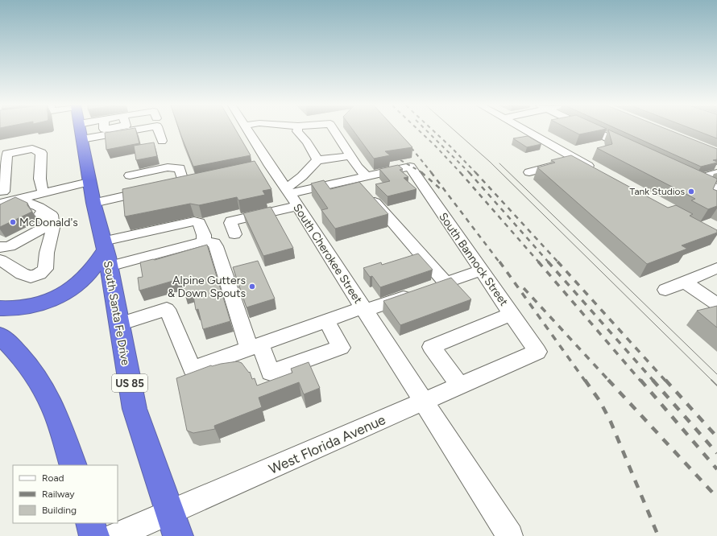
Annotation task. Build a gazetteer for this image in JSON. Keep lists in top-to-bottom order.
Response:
{
  "streets": {
    "highway": ["South Santa Fe Drive", "US 85"],
    "street": ["South Cherokee Street", "South Bannock Street", "West Florida Avenue"]
  },
  "crossings": [
    ["South Cherokee Street", "West Florida Avenue"],
    ["South Bannock Street", "West Florida Avenue"],
    ["South Santa Fe Drive", "West Florida Avenue"]
  ],
  "places": ["Tank Studios", "McDonald's", "Alpine Gutters & Down Spouts"],
  "legend": ["Road", "Railway", "Building"]
}
